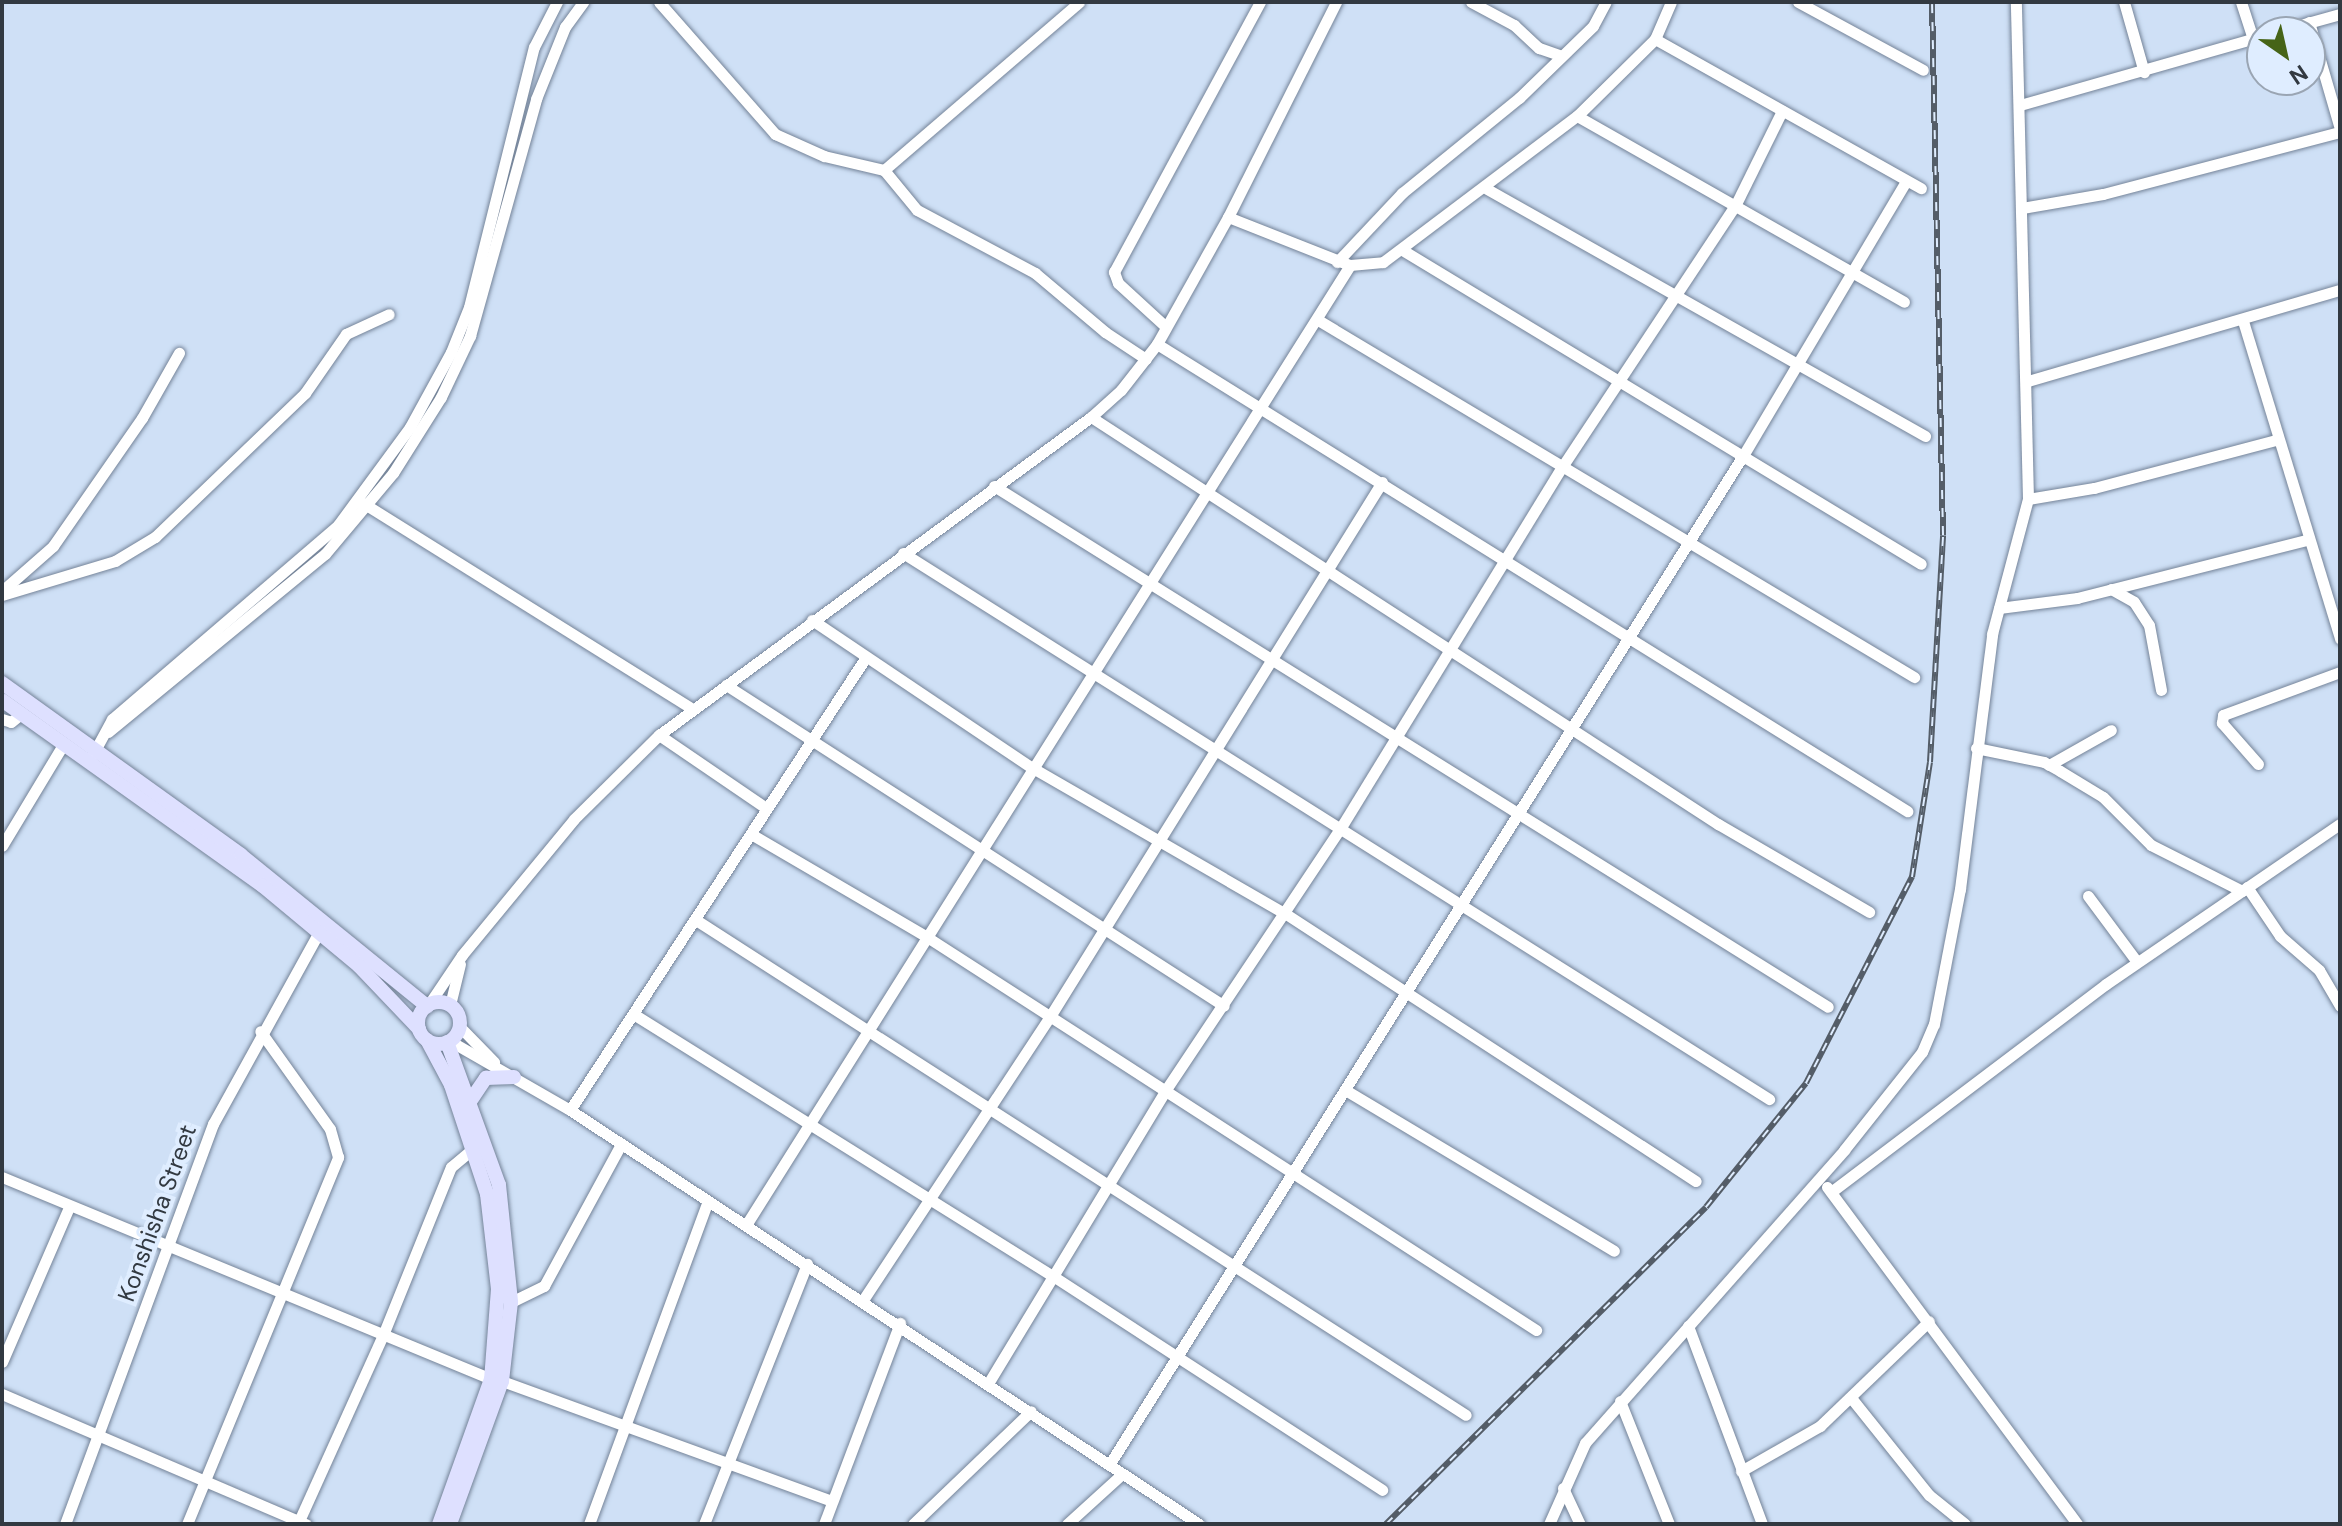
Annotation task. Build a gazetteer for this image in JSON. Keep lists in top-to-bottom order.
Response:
{
  "streets": {
    "street": ["Konshisha Street"]
  },
  "north": "bottom right"
}
